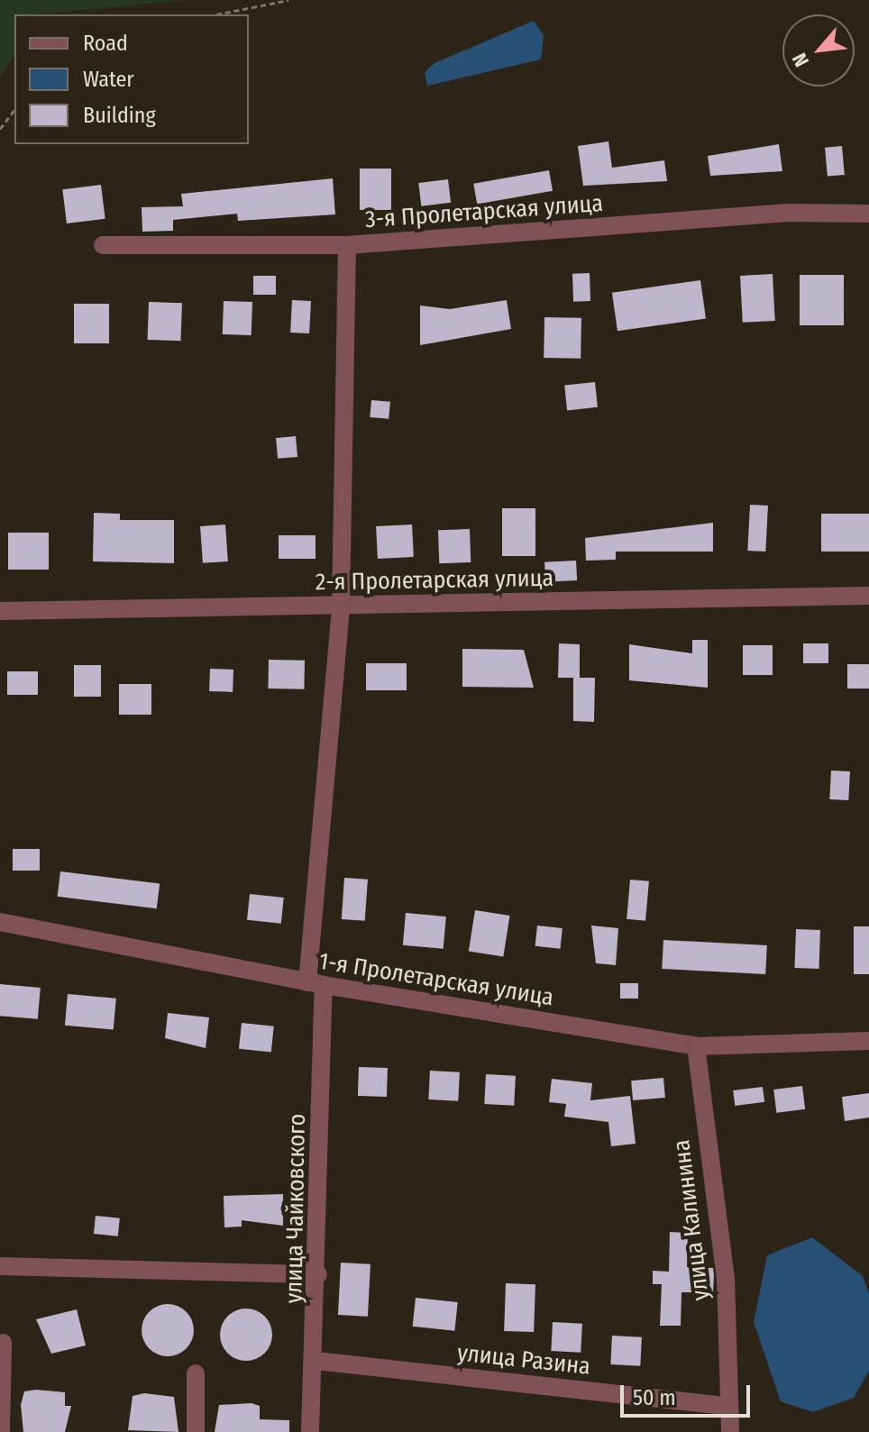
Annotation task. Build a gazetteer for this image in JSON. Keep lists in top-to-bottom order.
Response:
{
  "streets": {
    "street": [
      "3-я Пролетарская улица",
      "2-я Пролетарская улица",
      "1-я Пролетарская улица",
      "улица Чайковского",
      "улица Калинина",
      "улица Разина"
    ]
  },
  "crossings": [
    ["3-я Пролетарская улица", "улица Чайковского"],
    ["2-я Пролетарская улица", "улица Чайковского"],
    ["1-я Пролетарская улица", "улица Чайковского"],
    ["1-я Пролетарская улица", "улица Калинина"],
    ["улица Чайковского", "улица Разина"],
    ["улица Калинина", "улица Разина"]
  ],
  "legend": ["Road", "Water", "Building"],
  "scale_bar": "50 m",
  "north": "bottom left"
}
